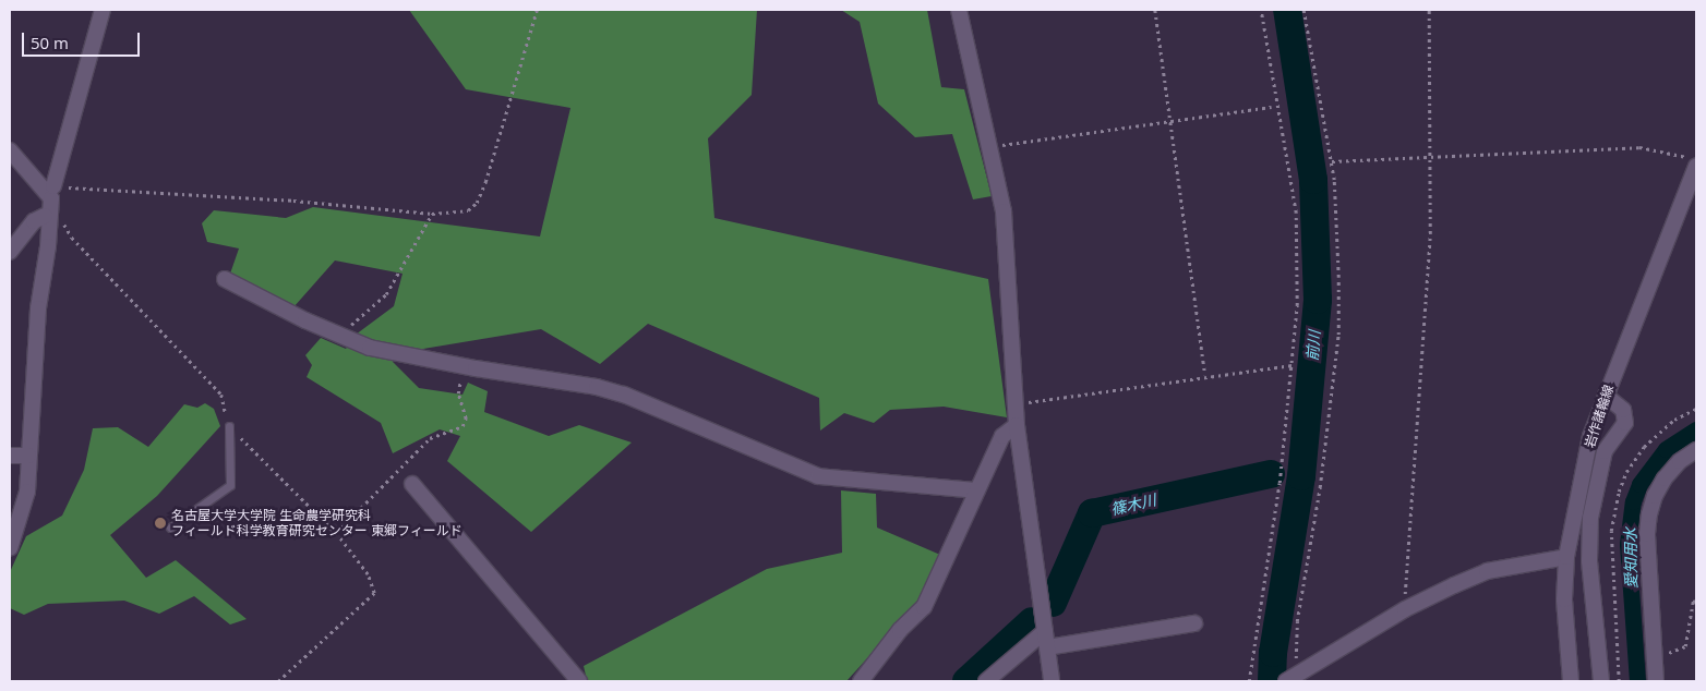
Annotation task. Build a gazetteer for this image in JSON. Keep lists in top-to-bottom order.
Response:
{
  "streets": {
    "street": ["岩作諸輪線"]
  },
  "water": ["前川", "篠木川", "愛知用水"],
  "places": ["名古屋大学大学院 生命農学研究科 フィールド科学教育研究センター 東郷フィールド"],
  "scale_bar": "50 m"
}
